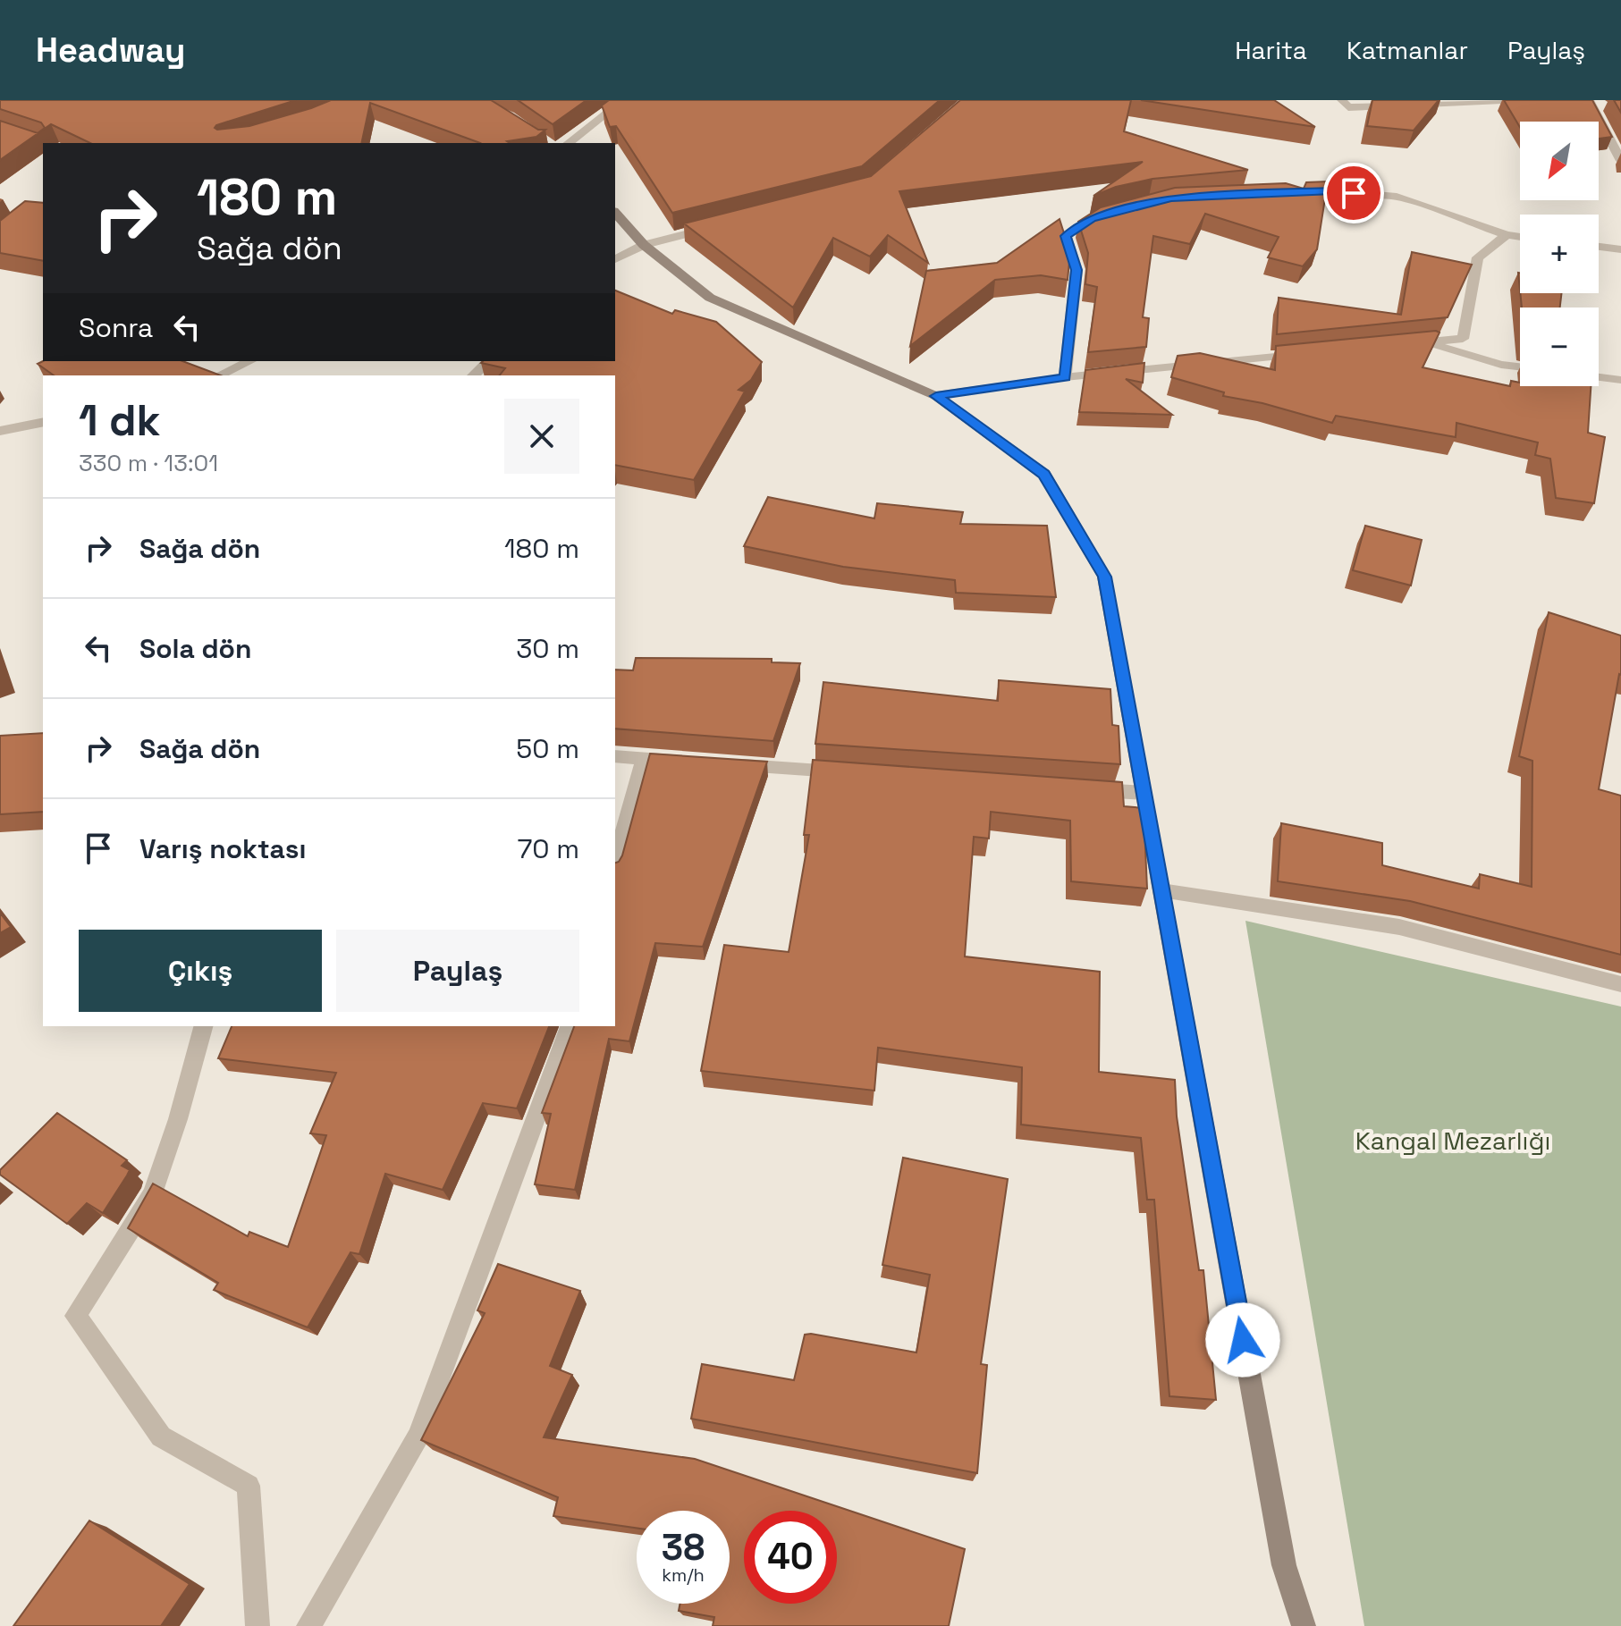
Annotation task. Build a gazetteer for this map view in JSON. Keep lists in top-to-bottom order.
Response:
{
  "parks": ["Kangal Mezarlığı"],
  "north": "bottom left",
  "page": {
    "header": "Headway",
    "nav": ["Harita", "Katmanlar", "Paylaş"],
    "map_buttons": ["+", "−"],
    "turn": ["180 m", "Sağa dön"],
    "then": "Sonra",
    "heading": ["1 dk", "330 m · 13:01"],
    "list": [
      {
        "name": "Sağa dön",
        "value": "180 m"
      },
      {
        "name": "Sola dön",
        "value": "30 m"
      },
      {
        "name": "Sağa dön",
        "value": "50 m"
      },
      {
        "name": "Varış noktası",
        "value": "70 m"
      }
    ],
    "buttons": ["Çıkış", "Paylaş"],
    "speed": "38 km/h",
    "limit": "40"
  }
}
